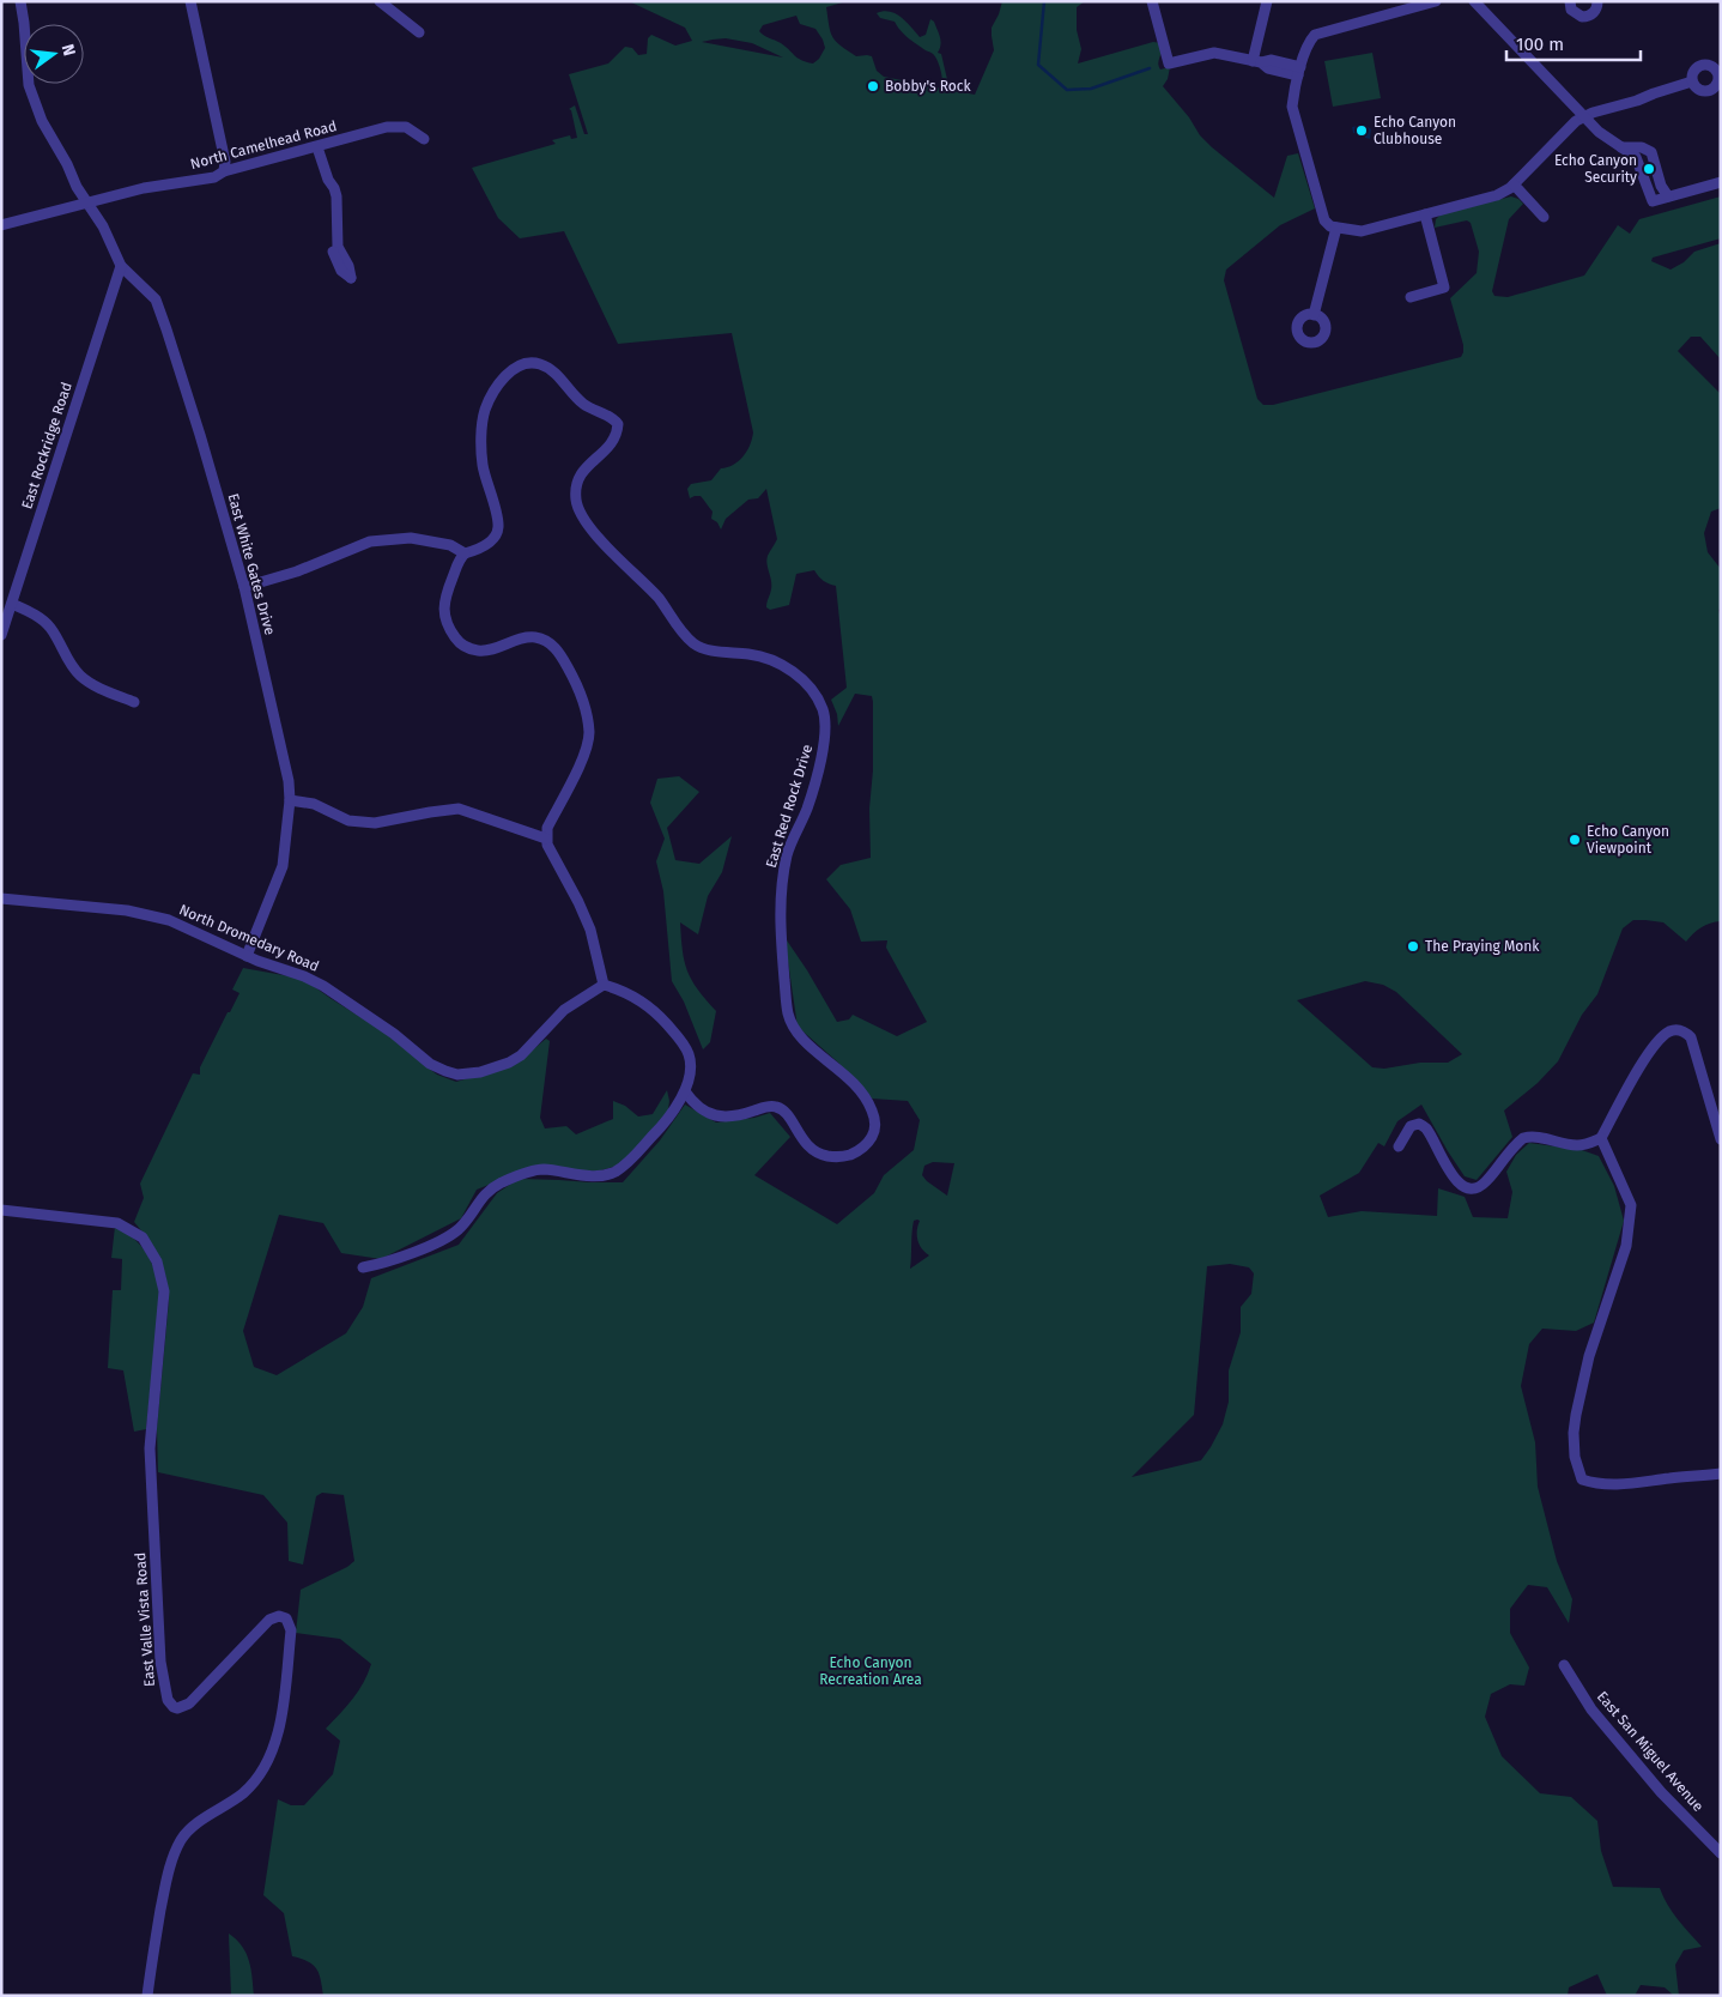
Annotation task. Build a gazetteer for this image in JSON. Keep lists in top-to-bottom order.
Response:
{
  "streets": {
    "street": [
      "North Camelhead Road",
      "East Rockridge Road",
      "East White Gates Drive",
      "East Red Rock Drive",
      "North Dromedary Road",
      "East Valle Vista Road",
      "East San Miguel Avenue"
    ]
  },
  "crossings": [
    ["North Camelhead Road", "East White Gates Drive"],
    ["East Rockridge Road", "East White Gates Drive"],
    ["East White Gates Drive", "North Dromedary Road"]
  ],
  "parks": ["Echo Canyon Recreation Area"],
  "places": [
    "Bobby's Rock",
    "Echo Canyon Clubhouse",
    "Echo Canyon Security",
    "Echo Canyon Viewpoint",
    "The Praying Monk"
  ],
  "scale_bar": "100 m",
  "north": "right"
}
